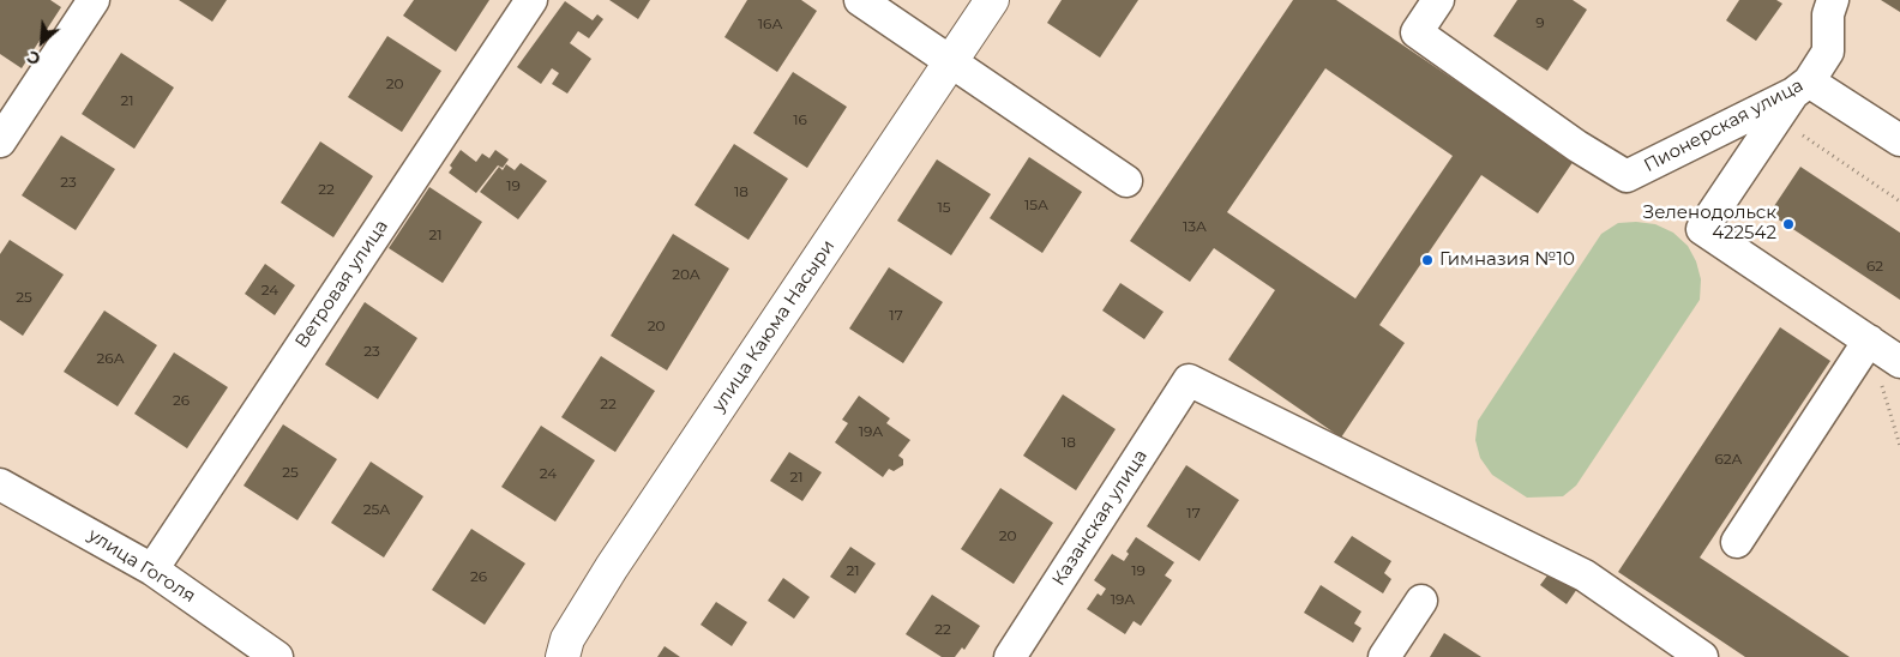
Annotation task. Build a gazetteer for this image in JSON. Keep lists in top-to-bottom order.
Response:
{
  "streets": {
    "main road": ["улица Каюма Насыри"],
    "street": [
      "Пионерская улица",
      "Ветровая улица",
      "Казанская улица",
      "улица Гоголя"
    ]
  },
  "crossings": [
    ["Ветровая улица", "улица Гоголя"]
  ],
  "places": ["Зеленодольск 422542", "Гимназия №10"],
  "house_numbers": [
    "9",
    "16А",
    "20",
    "21",
    "16",
    "23",
    "19",
    "22",
    "18",
    "15А",
    "15",
    "13А",
    "21",
    "62",
    "20А",
    "24",
    "25",
    "17",
    "20",
    "23",
    "26А",
    "26",
    "22",
    "19А",
    "18",
    "62А",
    "25",
    "24",
    "21",
    "25А",
    "17",
    "20",
    "21",
    "19",
    "26",
    "19А",
    "22"
  ],
  "north": "bottom left"
}
